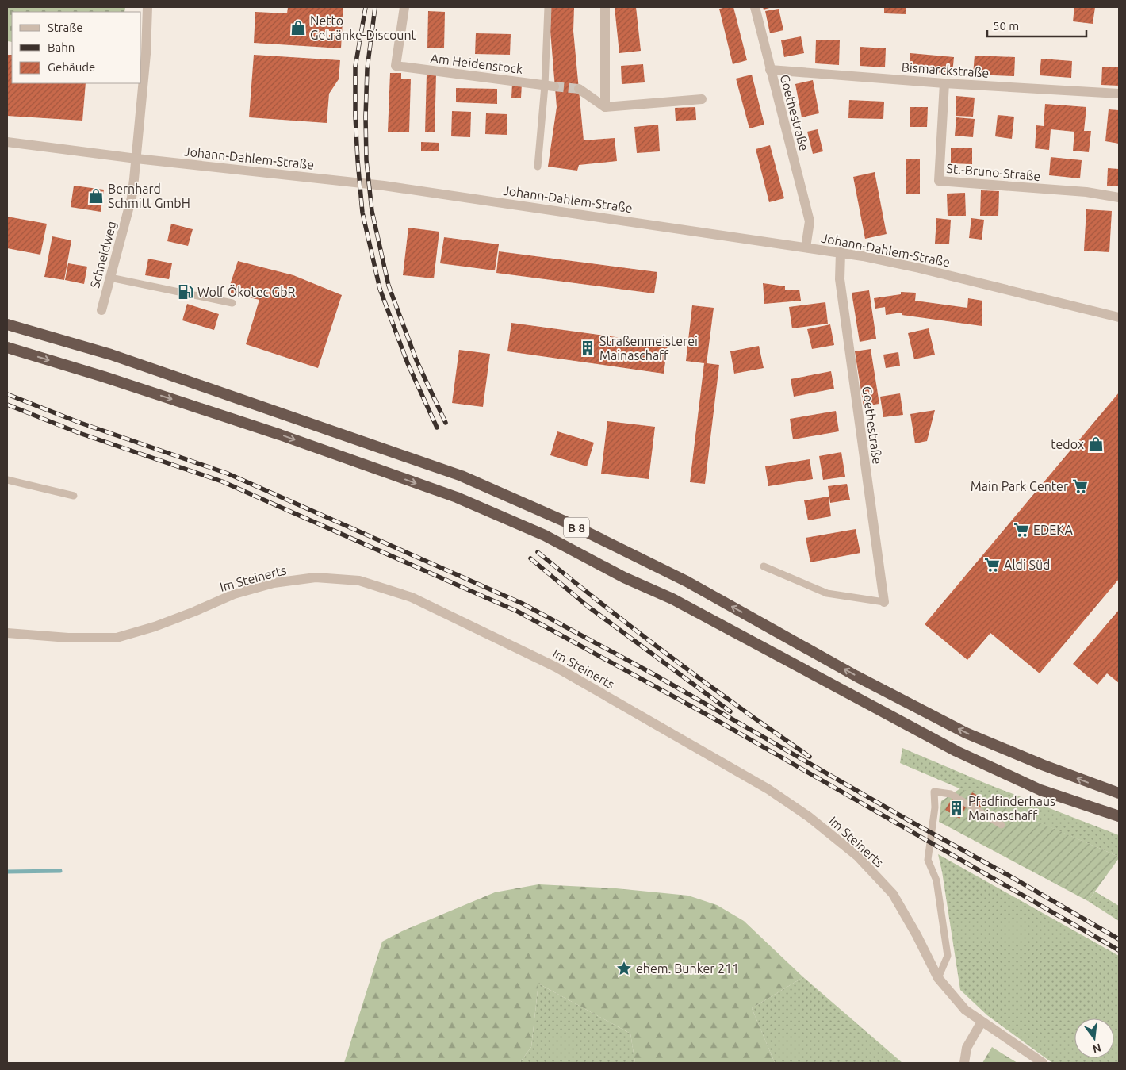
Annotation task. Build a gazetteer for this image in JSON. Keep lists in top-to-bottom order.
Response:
{
  "streets": {
    "highway": ["B 8"],
    "street": [
      "Am Heidenstock",
      "Bismarckstraße",
      "Goethestraße",
      "Johann-Dahlem-Straße",
      "St.-Bruno-Straße",
      "Schneidweg",
      "Im Steinerts"
    ]
  },
  "crossings": [
    ["Bismarckstraße", "Goethestraße"],
    ["Bismarckstraße", "St.-Bruno-Straße"],
    ["Goethestraße", "Johann-Dahlem-Straße"],
    ["Johann-Dahlem-Straße", "Schneidweg"]
  ],
  "places": {
    "shop": ["Netto Getränke-Discount", "Bernhard Schmitt GmbH", "tedox"],
    "fuel station": ["Wolf Ökotec GbR"],
    "building": ["Straßenmeisterei Mainaschaff", "Pfadfinderhaus Mainaschaff"],
    "supermarket": ["Main Park Center", "EDEKA", "Aldi Süd"],
    "place": ["ehem. Bunker 211"]
  },
  "legend": ["Straße", "Bahn", "Gebäude"],
  "scale_bar": "50 m",
  "north": "bottom"
}
